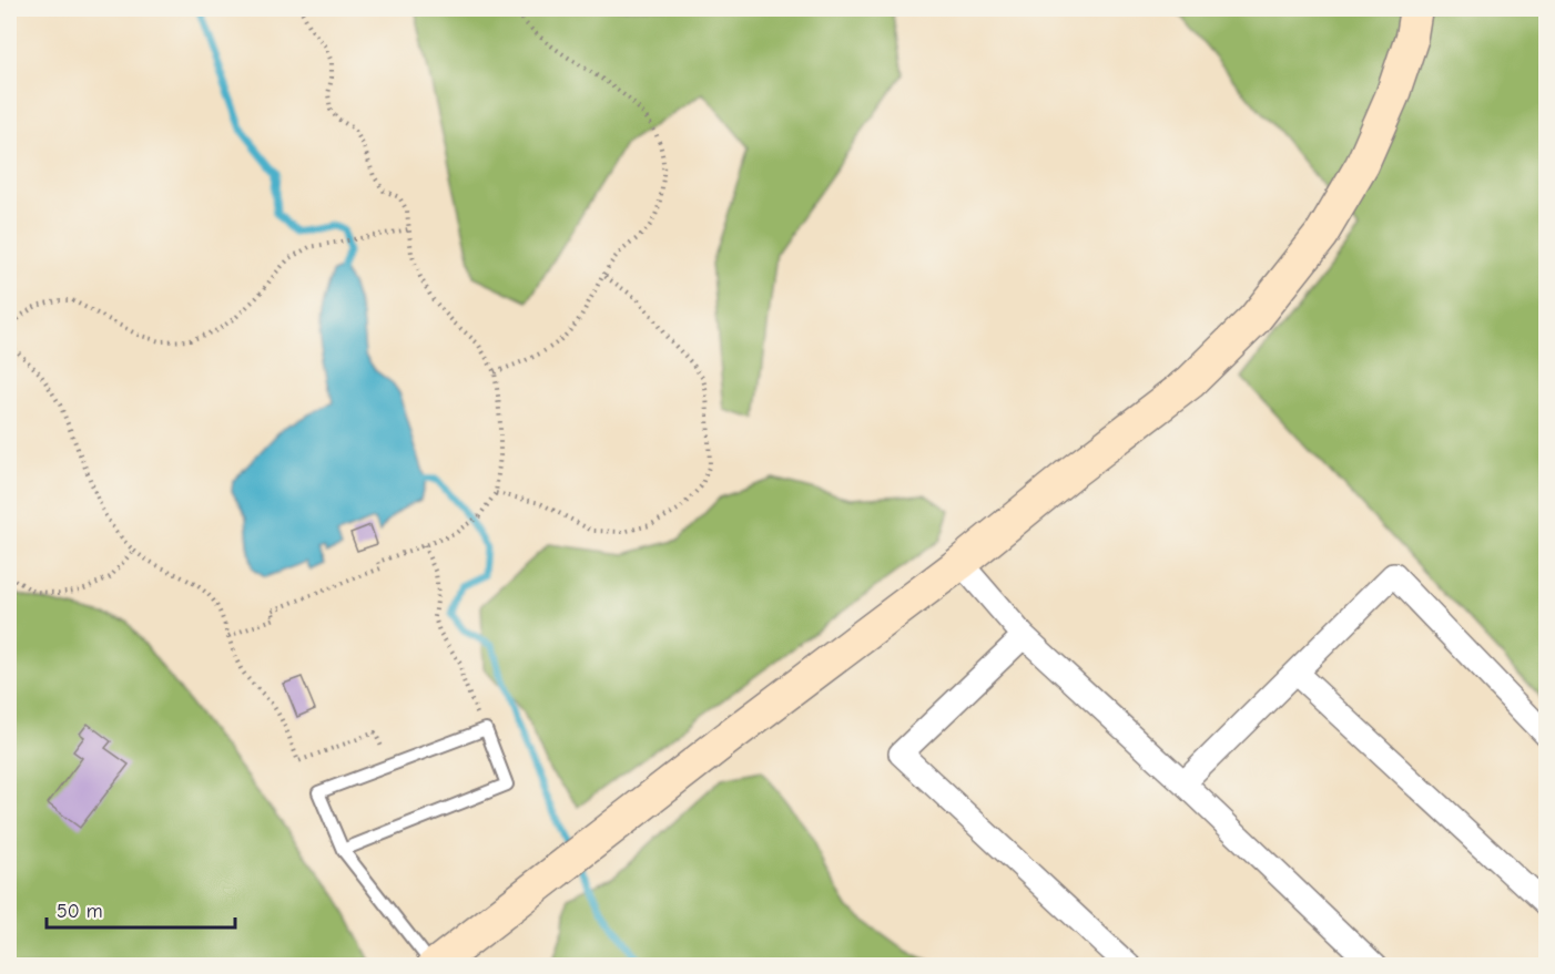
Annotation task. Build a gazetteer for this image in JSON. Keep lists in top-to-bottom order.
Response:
{
  "scale_bar": "50 m"
}
